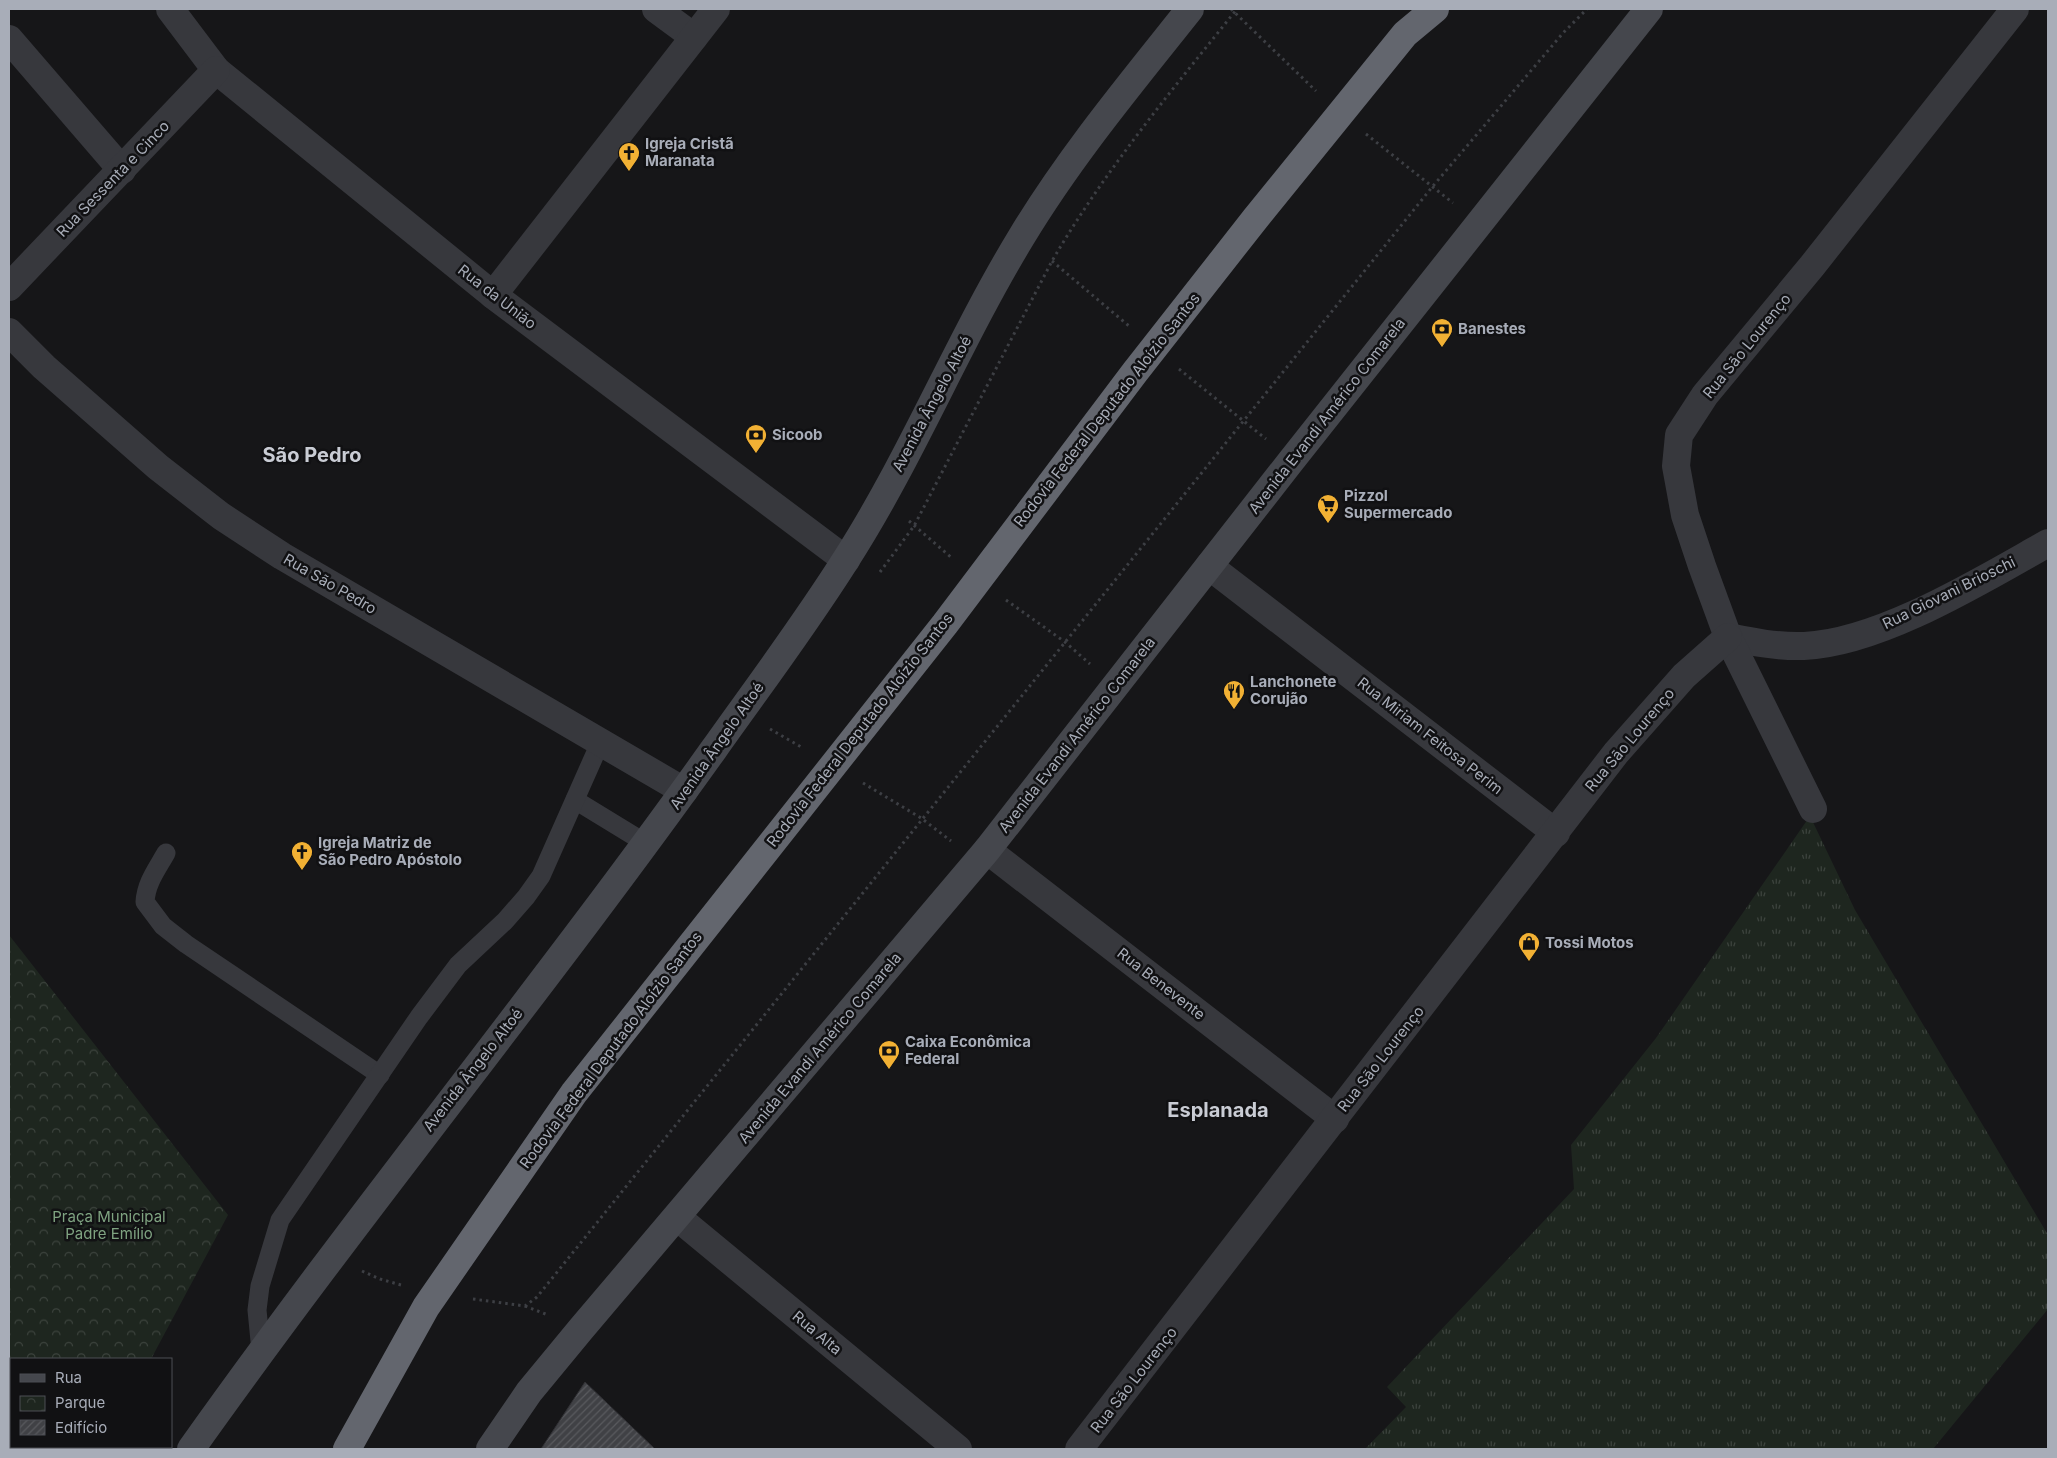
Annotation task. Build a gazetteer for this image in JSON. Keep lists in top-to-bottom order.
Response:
{
  "streets": {
    "highway": ["Rodovia Federal Deputado Aloízio Santos"],
    "street": [
      "Rua Sessenta e Cinco",
      "Rua da União",
      "Rua São Lourenço",
      "Avenida Ângelo Altoé",
      "Avenida Evandi Américo Comarela",
      "Rua São Pedro",
      "Rua Giovani Brioschi",
      "Rua Miriam Feitosa Perim",
      "Rua Benevente",
      "Rua Alta"
    ]
  },
  "crossings": [
    ["Rua Sessenta e Cinco", "Rua da União"],
    ["Rua da União", "Avenida Ângelo Altoé"],
    ["Rua São Lourenço", "Rua Giovani Brioschi"],
    ["Rua São Lourenço", "Rua Miriam Feitosa Perim"],
    ["Rua São Lourenço", "Rua Benevente"],
    ["Avenida Ângelo Altoé", "Rua São Pedro"],
    ["Avenida Evandi Américo Comarela", "Rua Miriam Feitosa Perim"],
    ["Avenida Evandi Américo Comarela", "Rua Benevente"],
    ["Avenida Evandi Américo Comarela", "Rua Alta"]
  ],
  "districts": ["São Pedro", "Esplanada"],
  "parks": ["Praça Municipal Padre Emílio"],
  "places": {
    "church": ["Igreja Cristã Maranata", "Igreja Matriz de São Pedro Apóstolo"],
    "bank": ["Banestes", "Sicoob", "Caixa Econômica Federal"],
    "supermarket": ["Pizzol Supermercado"],
    "restaurant": ["Lanchonete Corujão"],
    "shop": ["Tossi Motos"]
  },
  "legend": ["Rua", "Parque", "Edifício"]
}
